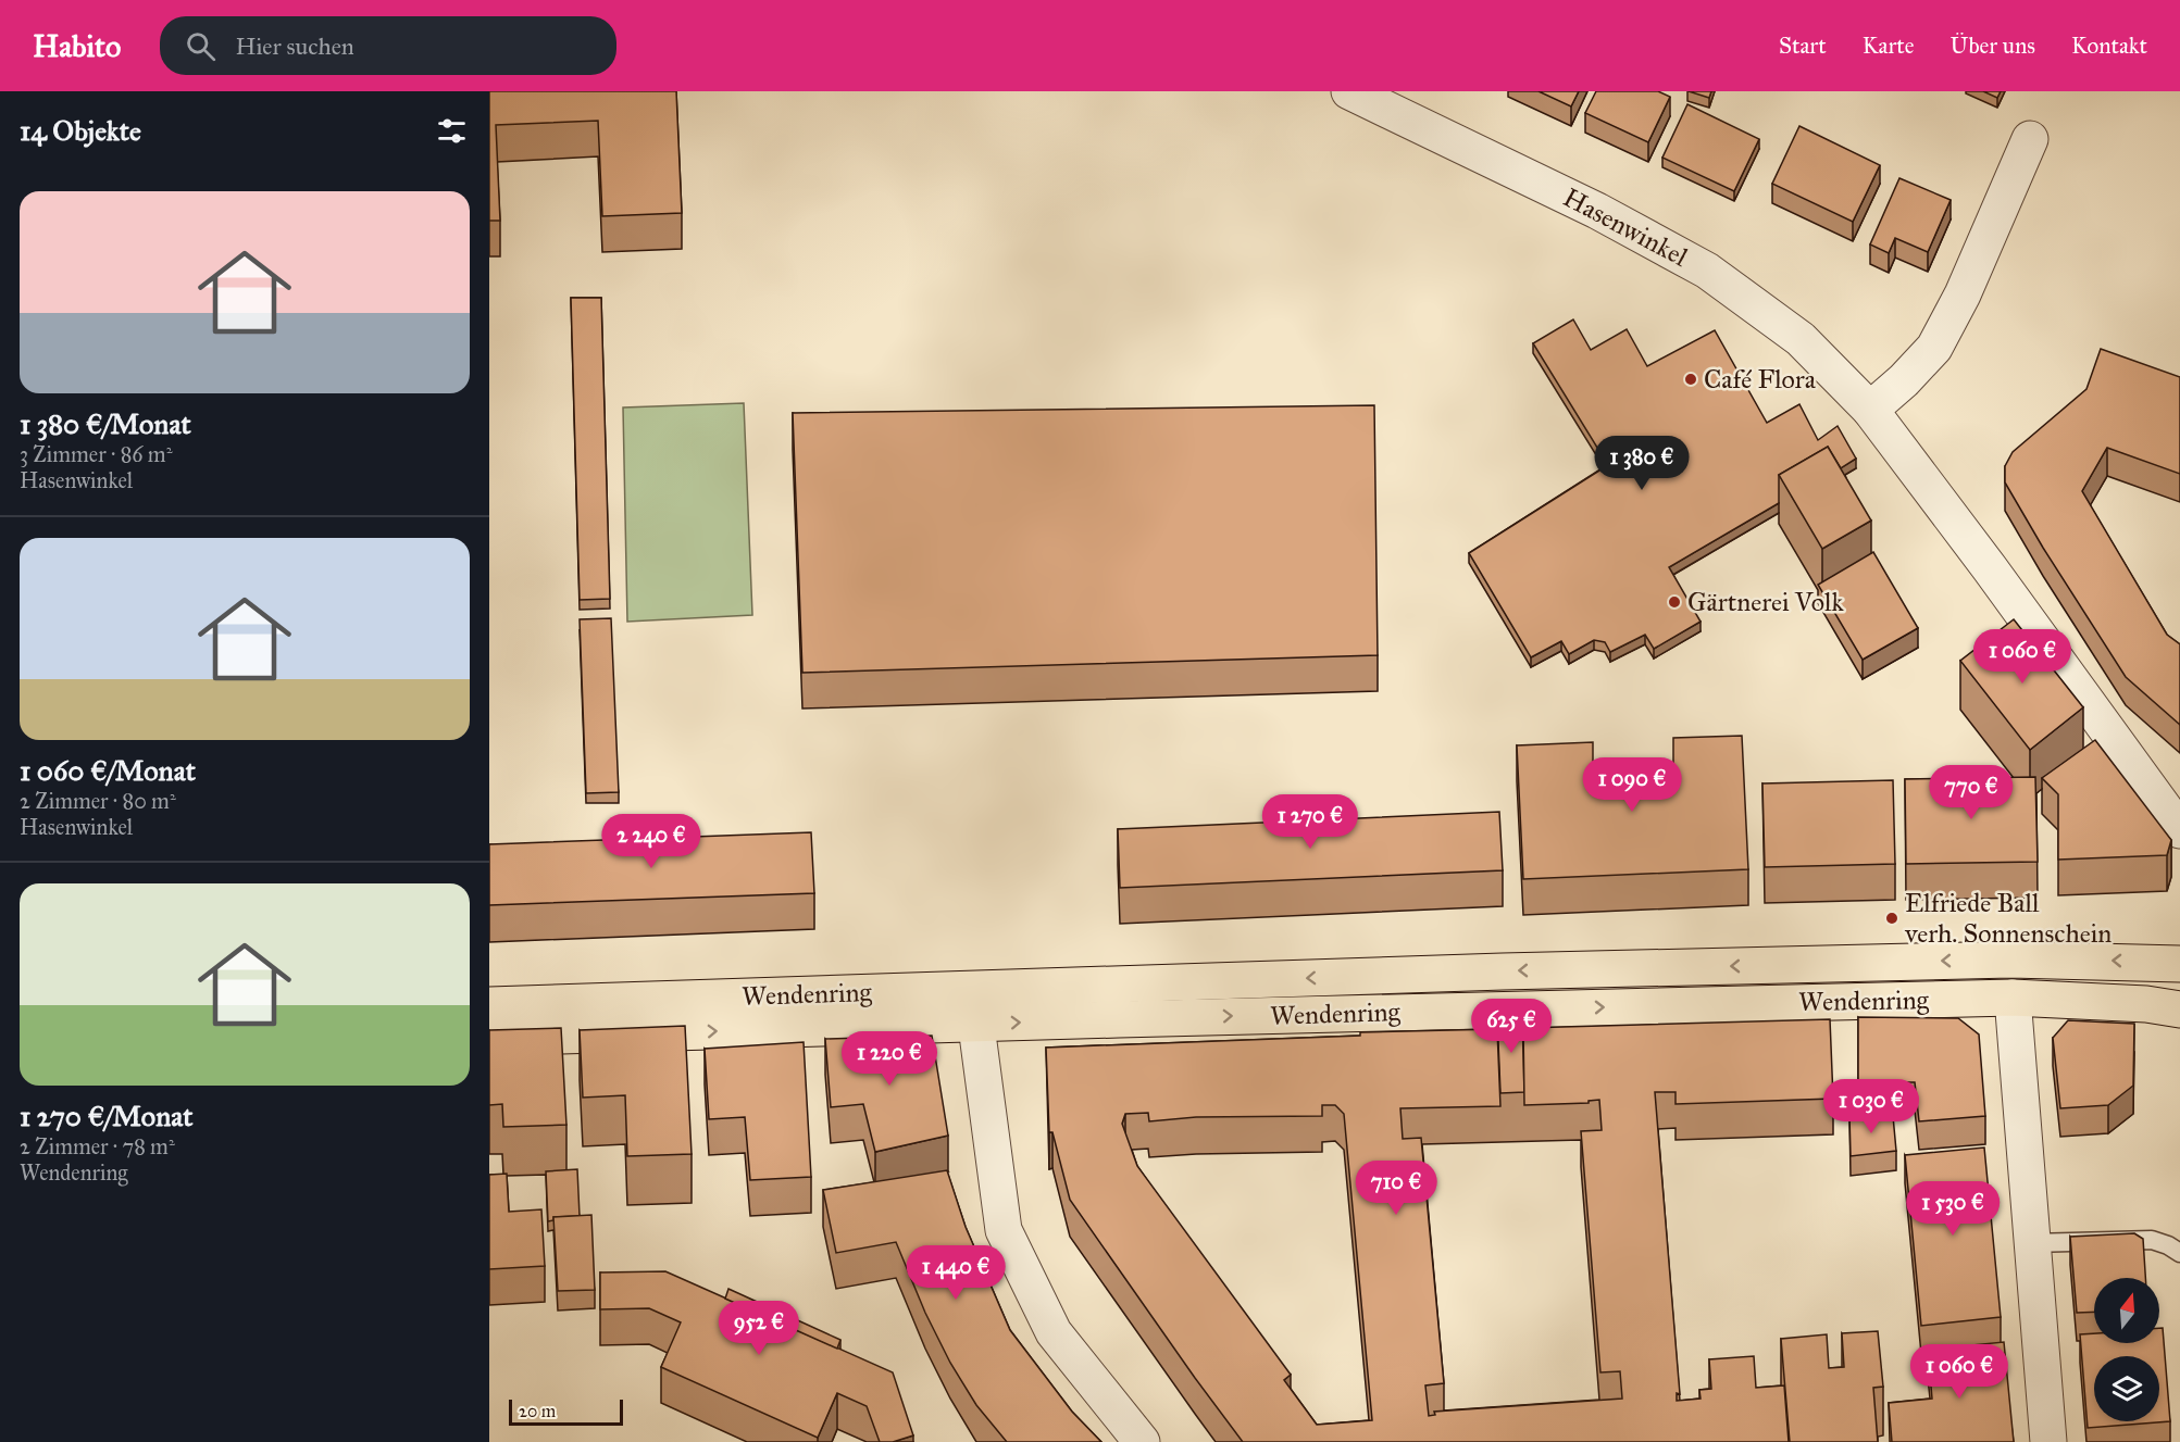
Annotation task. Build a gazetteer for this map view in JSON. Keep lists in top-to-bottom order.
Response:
{
  "streets": {
    "main road": ["Wendenring"],
    "street": ["Hasenwinkel"]
  },
  "places": ["Café Flora", "Gärtnerei Volk", "Elfriede Ball verh. Sonnenschein"],
  "scale_bar": "20 m",
  "north": "top",
  "page": {
    "header": "Habito",
    "search": "Hier suchen",
    "nav": [
      "Start",
      "Karte",
      "Über uns",
      "Kontakt"
    ],
    "heading": "14 Objekte",
    "list": [
      {
        "name": "1 380 €/Monat",
        "note": "3 Zimmer · 86 m² · Hasenwinkel"
      },
      {
        "name": "1 060 €/Monat",
        "note": "2 Zimmer · 80 m² · Hasenwinkel"
      },
      {
        "name": "1 270 €/Monat",
        "note": "2 Zimmer · 78 m² · Wendenring"
      }
    ],
    "price": [
      "1 380 €",
      "1 060 €",
      "1 090 €",
      "770 €",
      "1 270 €",
      "2 240 €",
      "625 €",
      "1 220 €",
      "1 030 €",
      "710 €",
      "1 530 €",
      "1 440 €",
      "952 €",
      "1 060 €"
    ],
    "scale": "20 m"
  }
}
